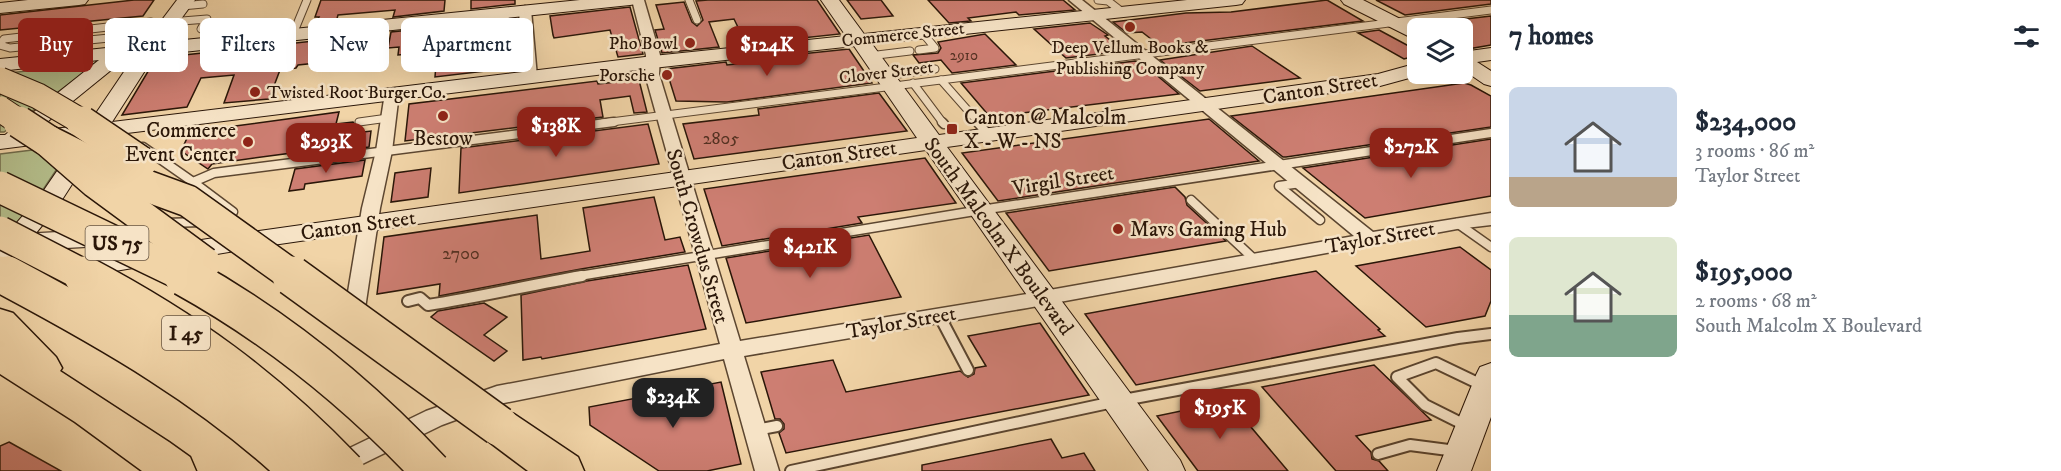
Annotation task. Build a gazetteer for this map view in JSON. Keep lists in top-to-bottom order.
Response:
{
  "streets": {
    "highway": ["US 75", "I 45"],
    "main road": ["Commerce Street", "Canton Street", "South Malcolm X Boulevard"],
    "street": ["South Crowdus Street", "Taylor Street"],
    "lane": ["Clover Street", "Virgil Street"]
  },
  "crossings": [
    ["Commerce Street", "Clover Street"],
    ["Commerce Street", "South Crowdus Street"],
    ["Commerce Street", "South Malcolm X Boulevard"],
    ["Clover Street", "South Crowdus Street"],
    ["Clover Street", "South Malcolm X Boulevard"],
    ["Canton Street", "South Crowdus Street"],
    ["Canton Street", "South Malcolm X Boulevard"],
    ["Canton Street", "I 45"],
    ["Virgil Street", "South Crowdus Street"],
    ["Virgil Street", "South Malcolm X Boulevard"],
    ["South Crowdus Street", "Taylor Street"],
    ["South Malcolm X Boulevard", "Taylor Street"]
  ],
  "places": {
    "other": [
      "Deep Vellum Books & Publishing Company",
      "Pho Bowl",
      "Porsche",
      "Twisted Root Burger Co.",
      "Bestow",
      "Commerce Event Center",
      "Mavs Gaming Hub"
    ],
    "transit": ["Canton @ Malcolm X - W - NS"]
  },
  "house_numbers": ["2910", "2805", "2700"],
  "page": {
    "heading": "7 homes",
    "chip": [
      "Buy",
      "Rent",
      "Filters",
      "New",
      "Apartment"
    ],
    "price": [
      "$124K",
      "$138K",
      "$293K",
      "$272K",
      "$421K",
      "$234K",
      "$195K"
    ],
    "list": [
      {
        "name": "$234,000",
        "note": "3 rooms · 86 m² · Taylor Street"
      },
      {
        "name": "$195,000",
        "note": "2 rooms · 68 m² · South Malcolm X Boulevard"
      }
    ]
  }
}
